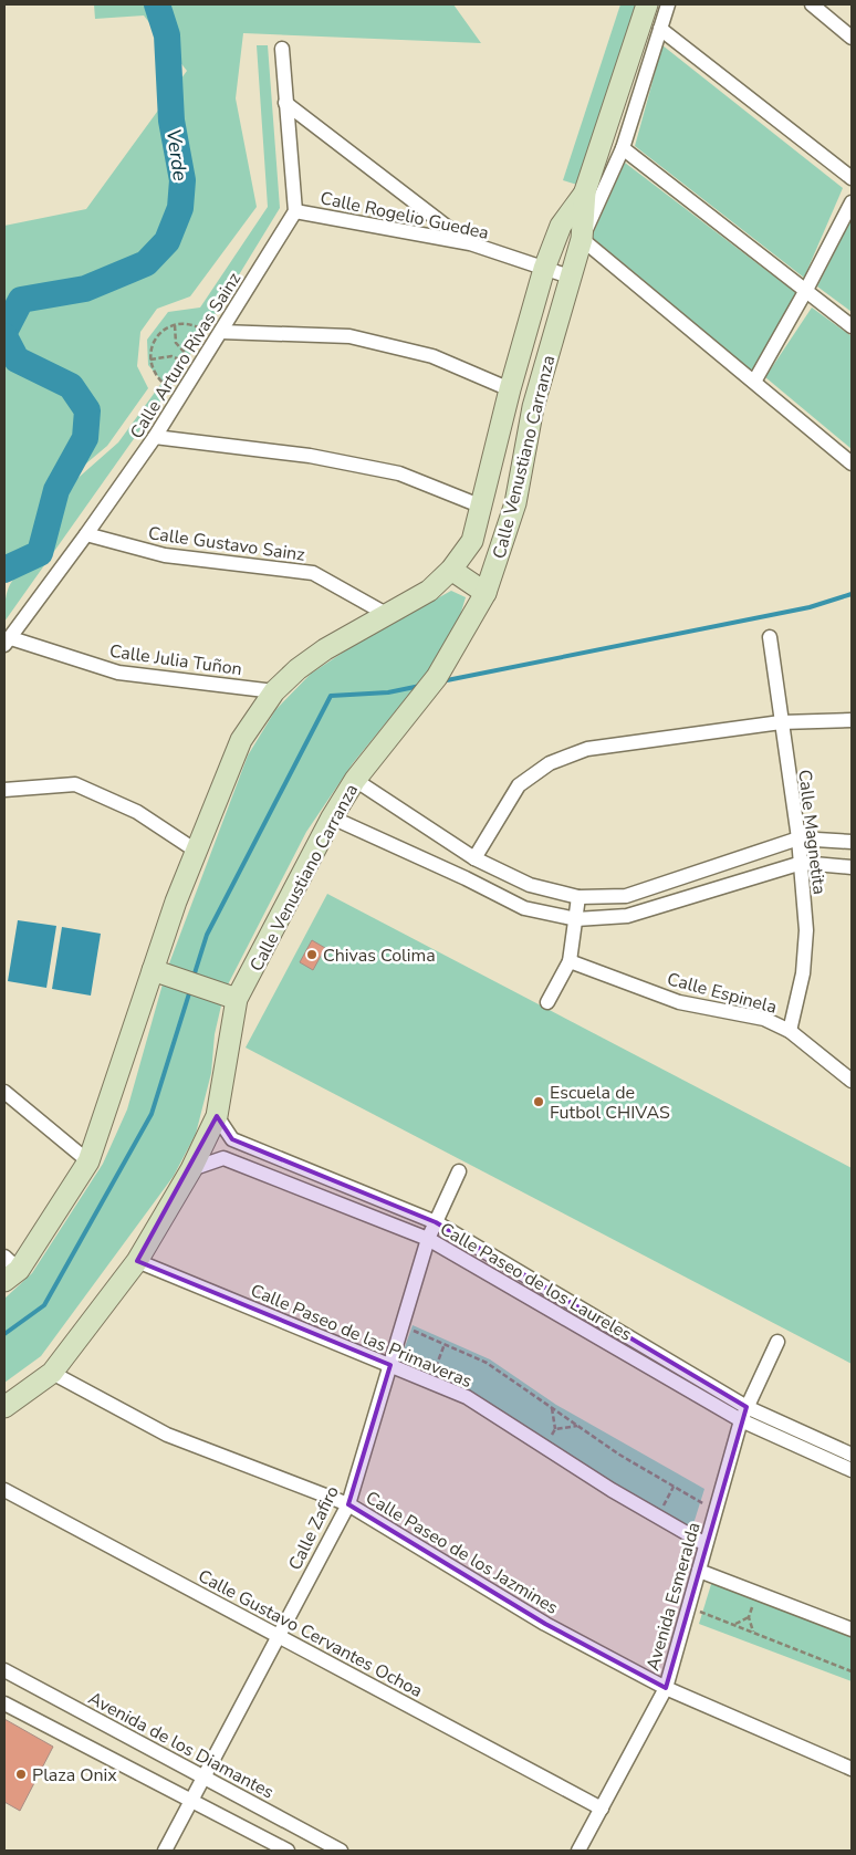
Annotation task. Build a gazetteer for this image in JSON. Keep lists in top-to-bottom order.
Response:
{
  "streets": {
    "street": [
      "Calle Rogelio Guedea",
      "Calle Arturo Rivas Sainz",
      "Calle Venustiano Carranza",
      "Calle Gustavo Sainz",
      "Calle Julia Tuñon",
      "Calle Magnetita",
      "Calle Espinela",
      "Calle Paseo de los Laureles",
      "Calle Paseo de las Primaveras",
      "Calle Zafiro",
      "Calle Paseo de los Jazmines",
      "Avenida Esmeralda",
      "Calle Gustavo Cervantes Ochoa",
      "Avenida de los Diamantes"
    ]
  },
  "crossings": [
    ["Calle Rogelio Guedea", "Calle Arturo Rivas Sainz"],
    ["Calle Rogelio Guedea", "Calle Venustiano Carranza"],
    ["Calle Arturo Rivas Sainz", "Calle Gustavo Sainz"],
    ["Calle Arturo Rivas Sainz", "Calle Julia Tuñon"],
    ["Calle Venustiano Carranza", "Calle Gustavo Sainz"],
    ["Calle Venustiano Carranza", "Calle Julia Tuñon"],
    ["Calle Venustiano Carranza", "Calle Paseo de los Laureles"],
    ["Calle Venustiano Carranza", "Calle Paseo de las Primaveras"],
    ["Calle Venustiano Carranza", "Calle Paseo de los Jazmines"],
    ["Calle Magnetita", "Calle Espinela"],
    ["Calle Paseo de los Laureles", "Calle Zafiro"],
    ["Calle Paseo de los Laureles", "Avenida Esmeralda"],
    ["Calle Paseo de las Primaveras", "Calle Zafiro"],
    ["Calle Paseo de las Primaveras", "Avenida Esmeralda"],
    ["Calle Zafiro", "Calle Paseo de los Jazmines"],
    ["Calle Zafiro", "Calle Gustavo Cervantes Ochoa"],
    ["Calle Zafiro", "Avenida de los Diamantes"],
    ["Calle Paseo de los Jazmines", "Avenida Esmeralda"],
    ["Avenida Esmeralda", "Calle Gustavo Cervantes Ochoa"]
  ],
  "water": ["Verde"],
  "places": ["Chivas Colima", "Escuela de Futbol CHIVAS", "Plaza Onix"]
}
